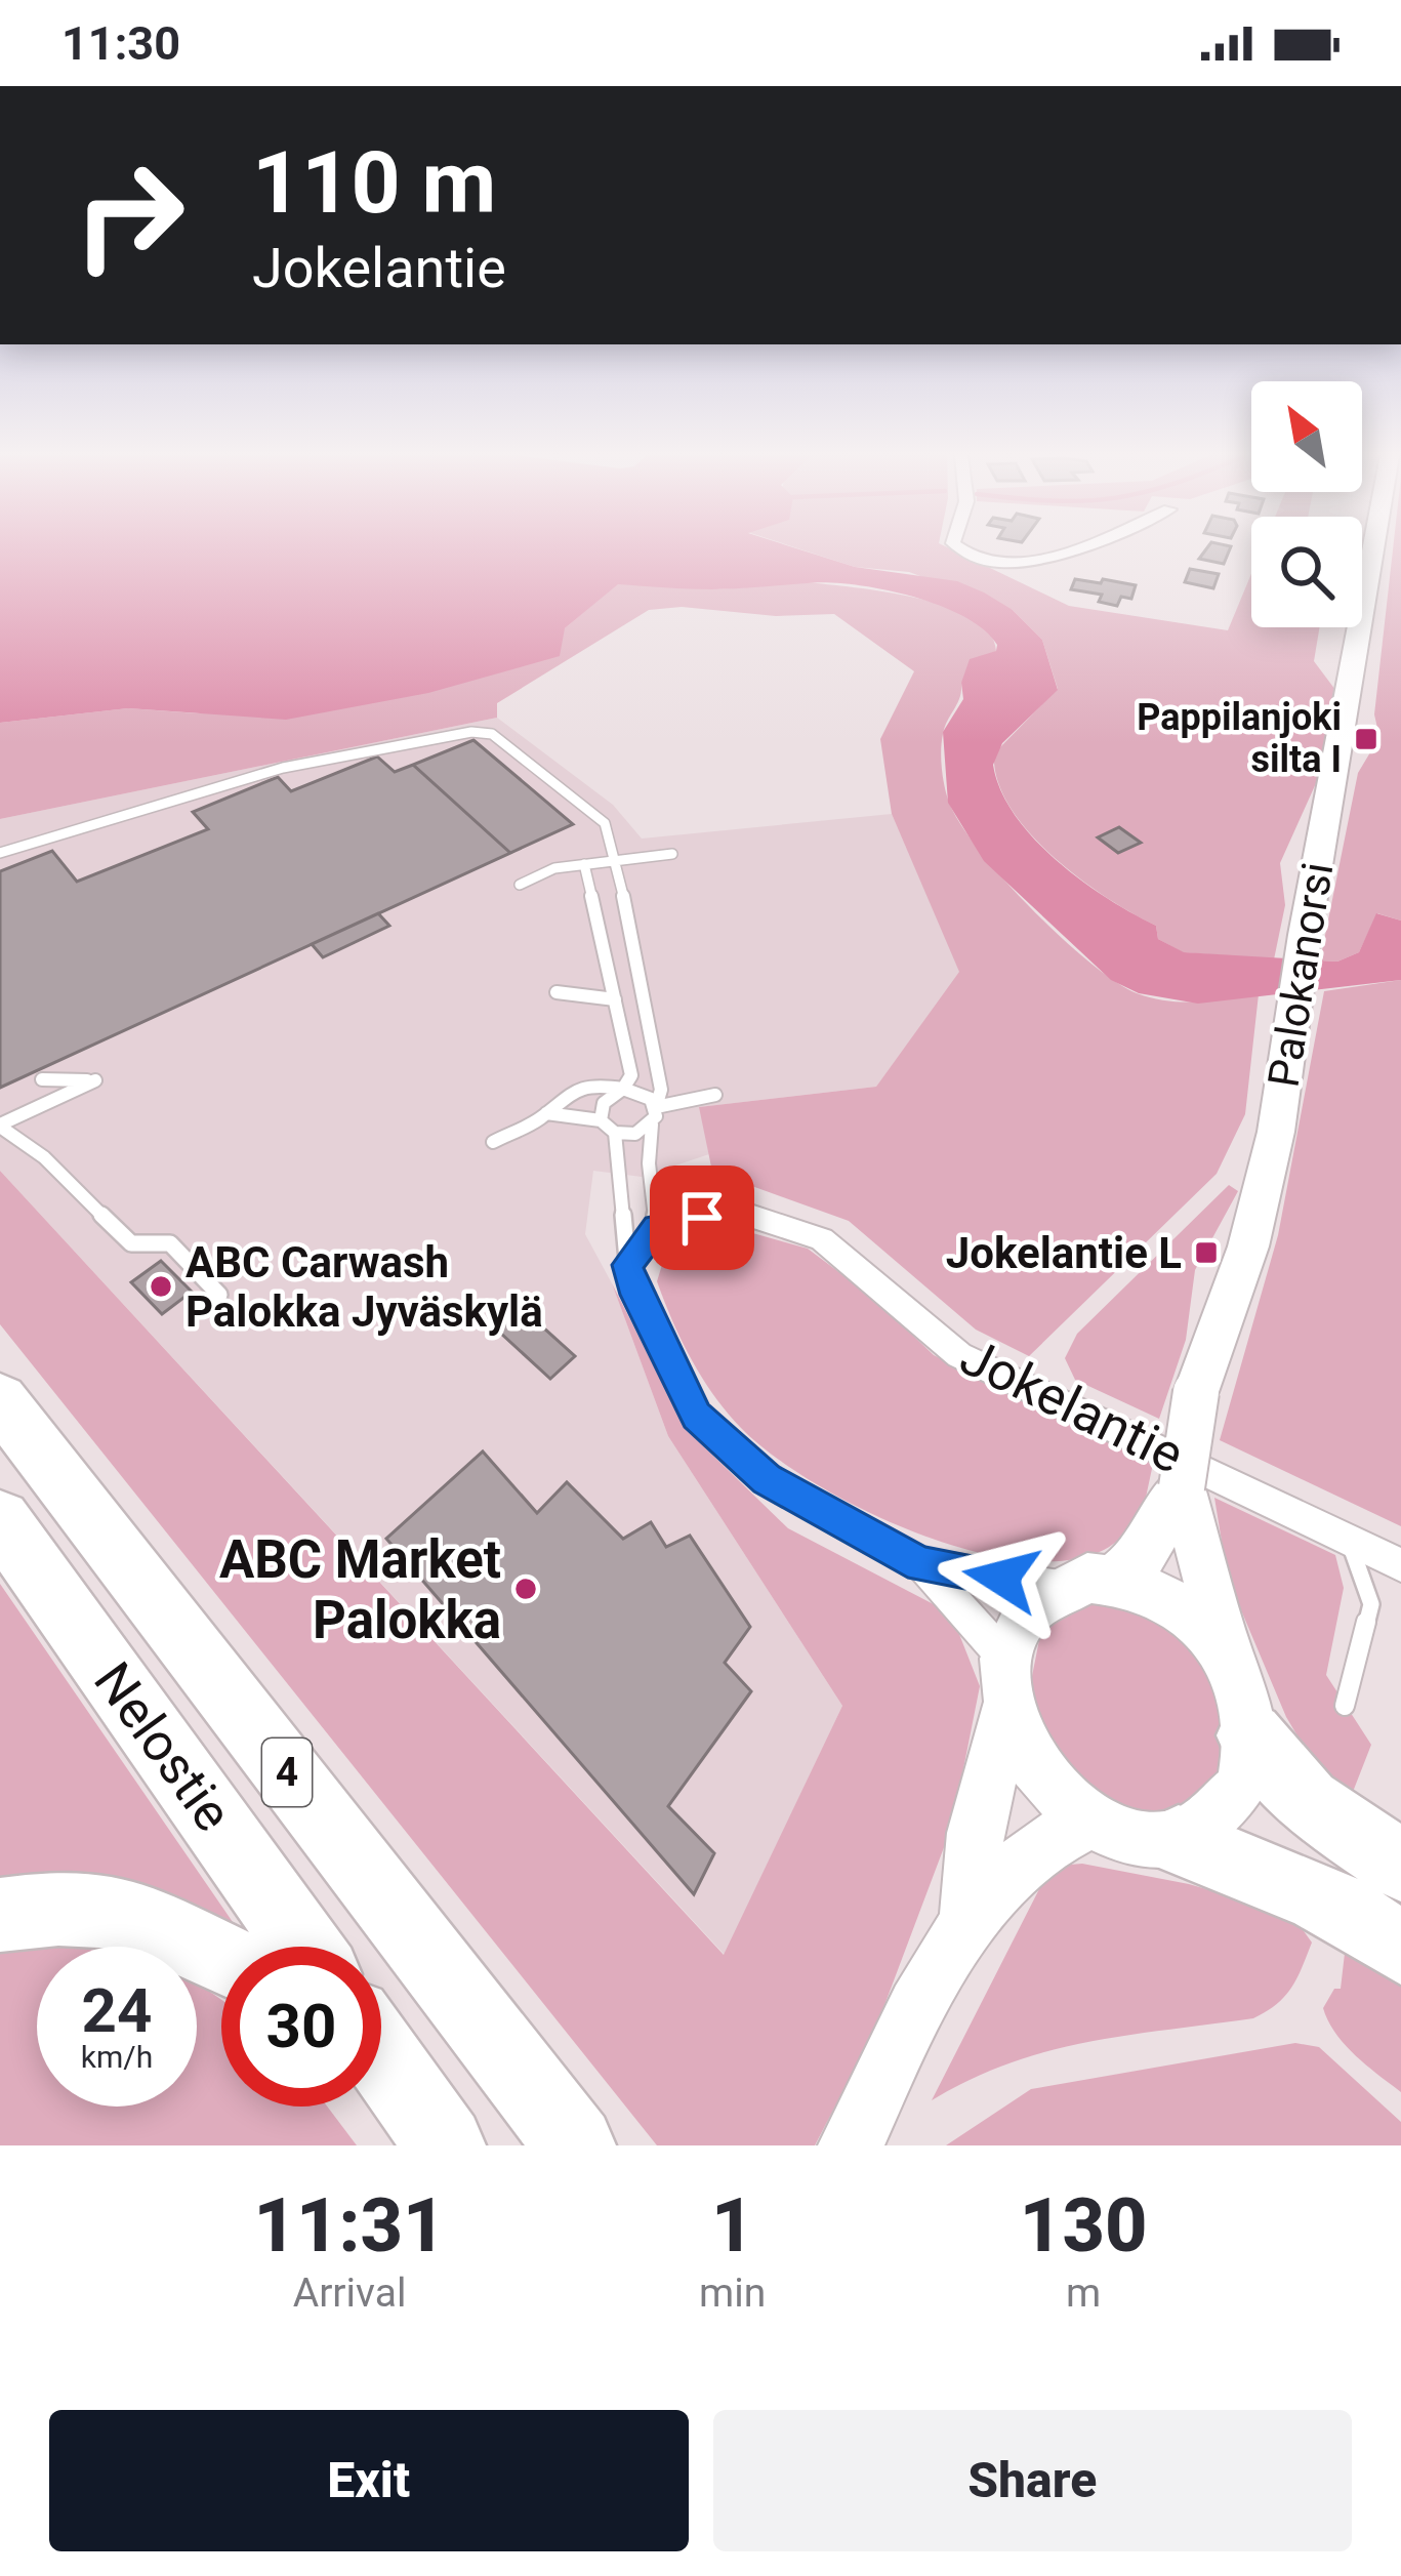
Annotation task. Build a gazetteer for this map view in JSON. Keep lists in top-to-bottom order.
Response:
{
  "streets": {
    "highway": ["Nelostie", "4"],
    "main road": ["Palokanorsi"],
    "street": ["Jokelantie"]
  },
  "places": {
    "transit": ["Pappilanjoki silta I", "Jokelantie L"],
    "other": ["ABC Carwash Palokka Jyväskylä", "ABC Market Palokka"]
  },
  "north": "top left",
  "page": {
    "status": "11:30",
    "turn": ["110 m", "Jokelantie"],
    "speed": "24 km/h",
    "limit": "30",
    "eta": [
      "11:31",
      "Arrival",
      "1",
      "min",
      "130",
      "m"
    ],
    "buttons": ["Exit", "Share"]
  }
}
